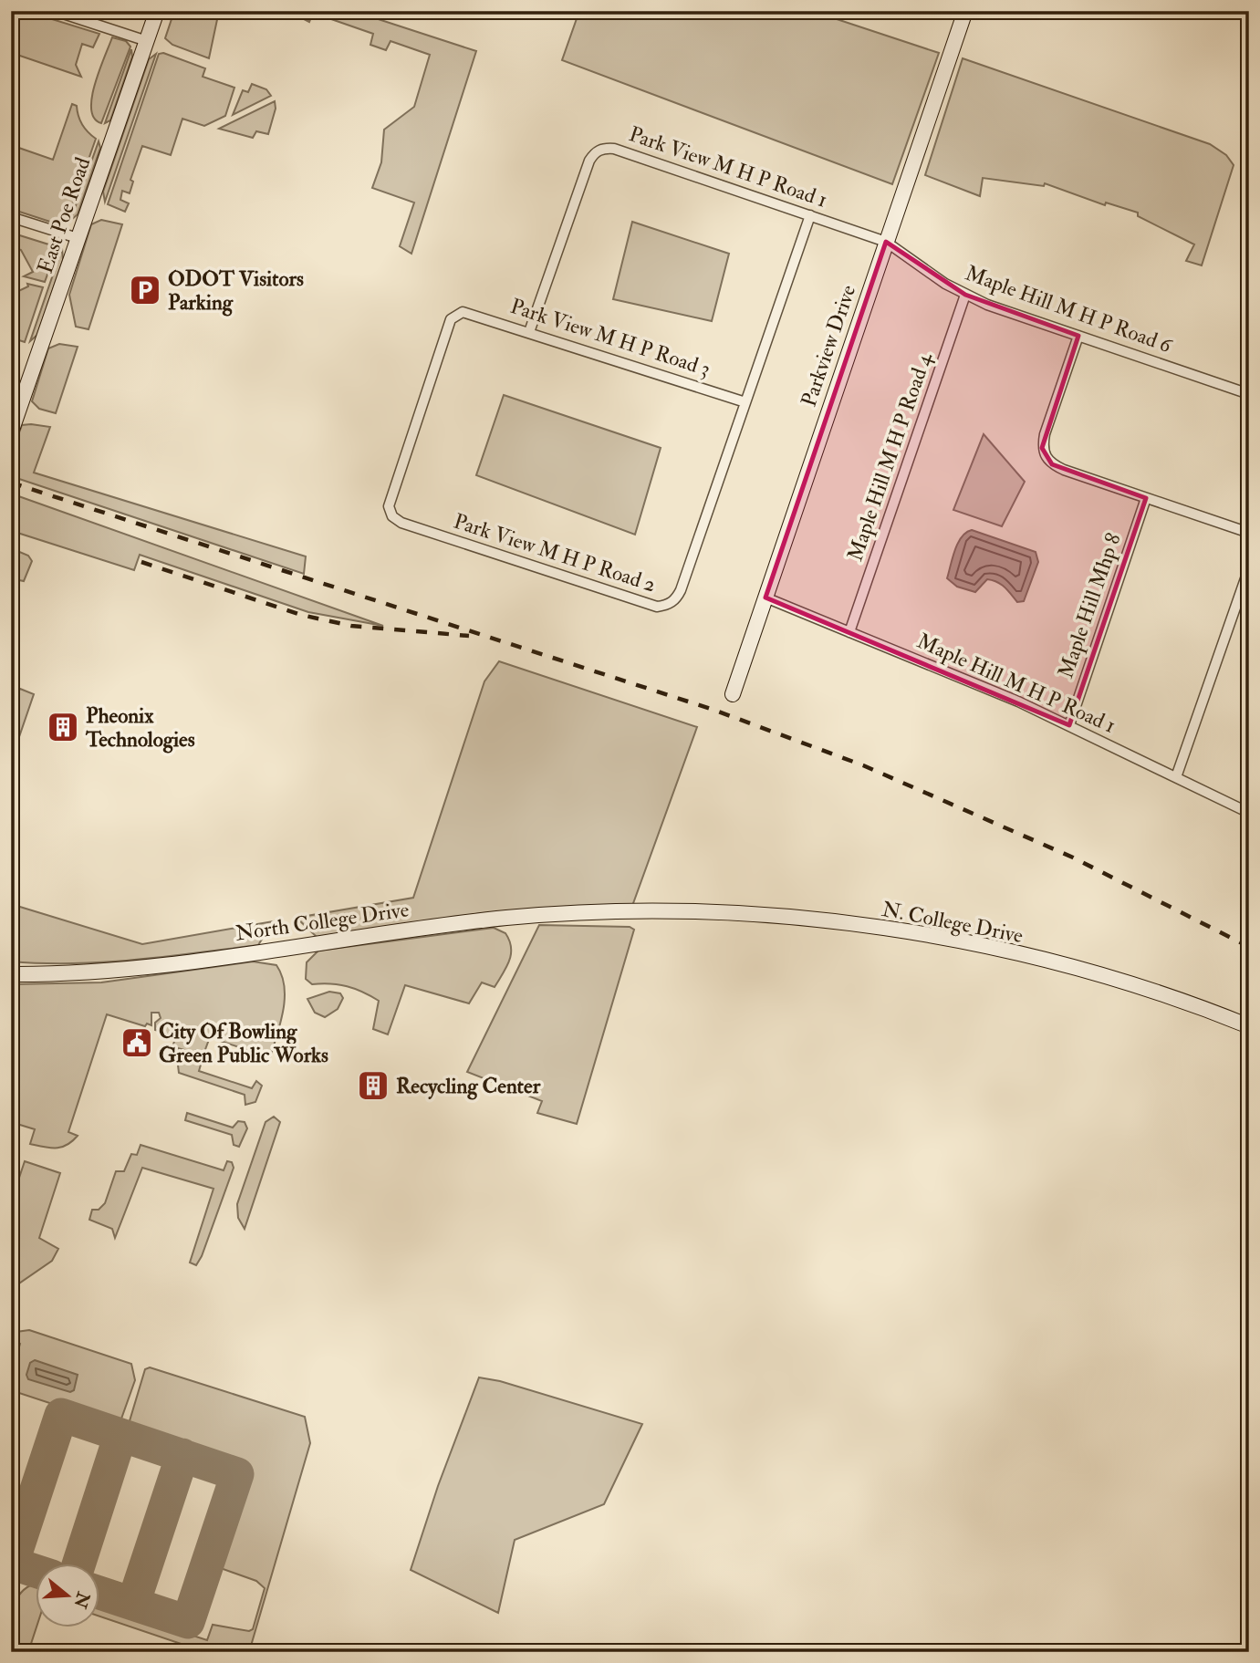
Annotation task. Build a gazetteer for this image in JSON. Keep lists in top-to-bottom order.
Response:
{
  "streets": {
    "street": [
      "Park View M H P Road 1",
      "East Poe Road",
      "Maple Hill M H P Road 6",
      "Park View M H P Road 3",
      "Parkview Drive",
      "Maple Hill M H P Road 4",
      "Park View M H P Road 2",
      "Maple Hill Mhp 8",
      "Maple Hill M H P Road 1",
      "North College Drive",
      "N. College Drive"
    ]
  },
  "crossings": [
    ["Park View M H P Road 1", "Maple Hill M H P Road 6"],
    ["Park View M H P Road 1", "Park View M H P Road 3"],
    ["Park View M H P Road 1", "Parkview Drive"],
    ["Park View M H P Road 1", "Park View M H P Road 2"],
    ["Maple Hill M H P Road 6", "Parkview Drive"],
    ["Maple Hill M H P Road 6", "Maple Hill M H P Road 4"],
    ["Park View M H P Road 3", "Park View M H P Road 2"],
    ["Parkview Drive", "Maple Hill M H P Road 1"],
    ["Maple Hill M H P Road 4", "Maple Hill M H P Road 1"],
    ["Maple Hill Mhp 8", "Maple Hill M H P Road 1"],
    ["North College Drive", "N. College Drive"]
  ],
  "places": {
    "parking": ["ODOT Visitors Parking"],
    "building": ["Pheonix Technologies", "Recycling Center"],
    "public building": ["City Of Bowling Green Public Works"]
  },
  "north": "right"
}
